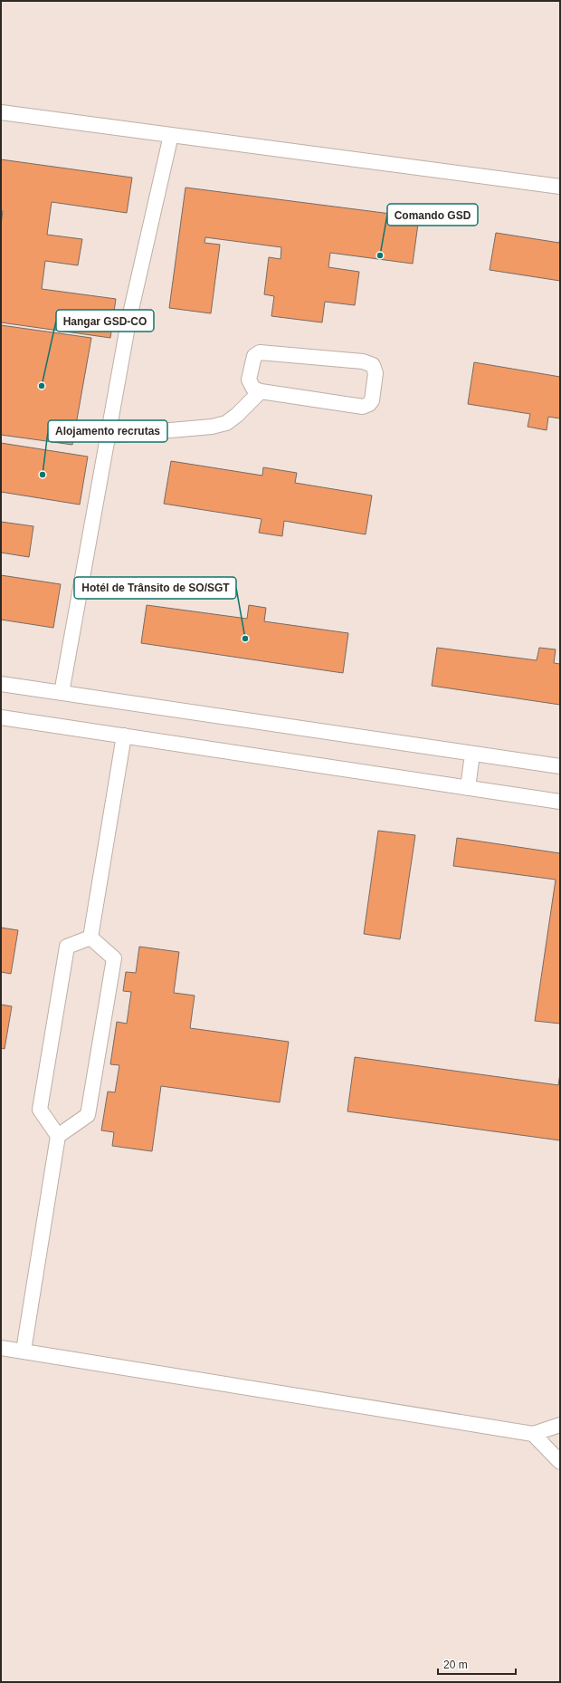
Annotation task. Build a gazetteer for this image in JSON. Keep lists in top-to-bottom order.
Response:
{
  "places": [
    "Comando GSD",
    "Hangar GSD-CO",
    "Alojamento recrutas",
    "Hotél de Trânsito de SO/SGT"
  ],
  "scale_bar": "20 m"
}
